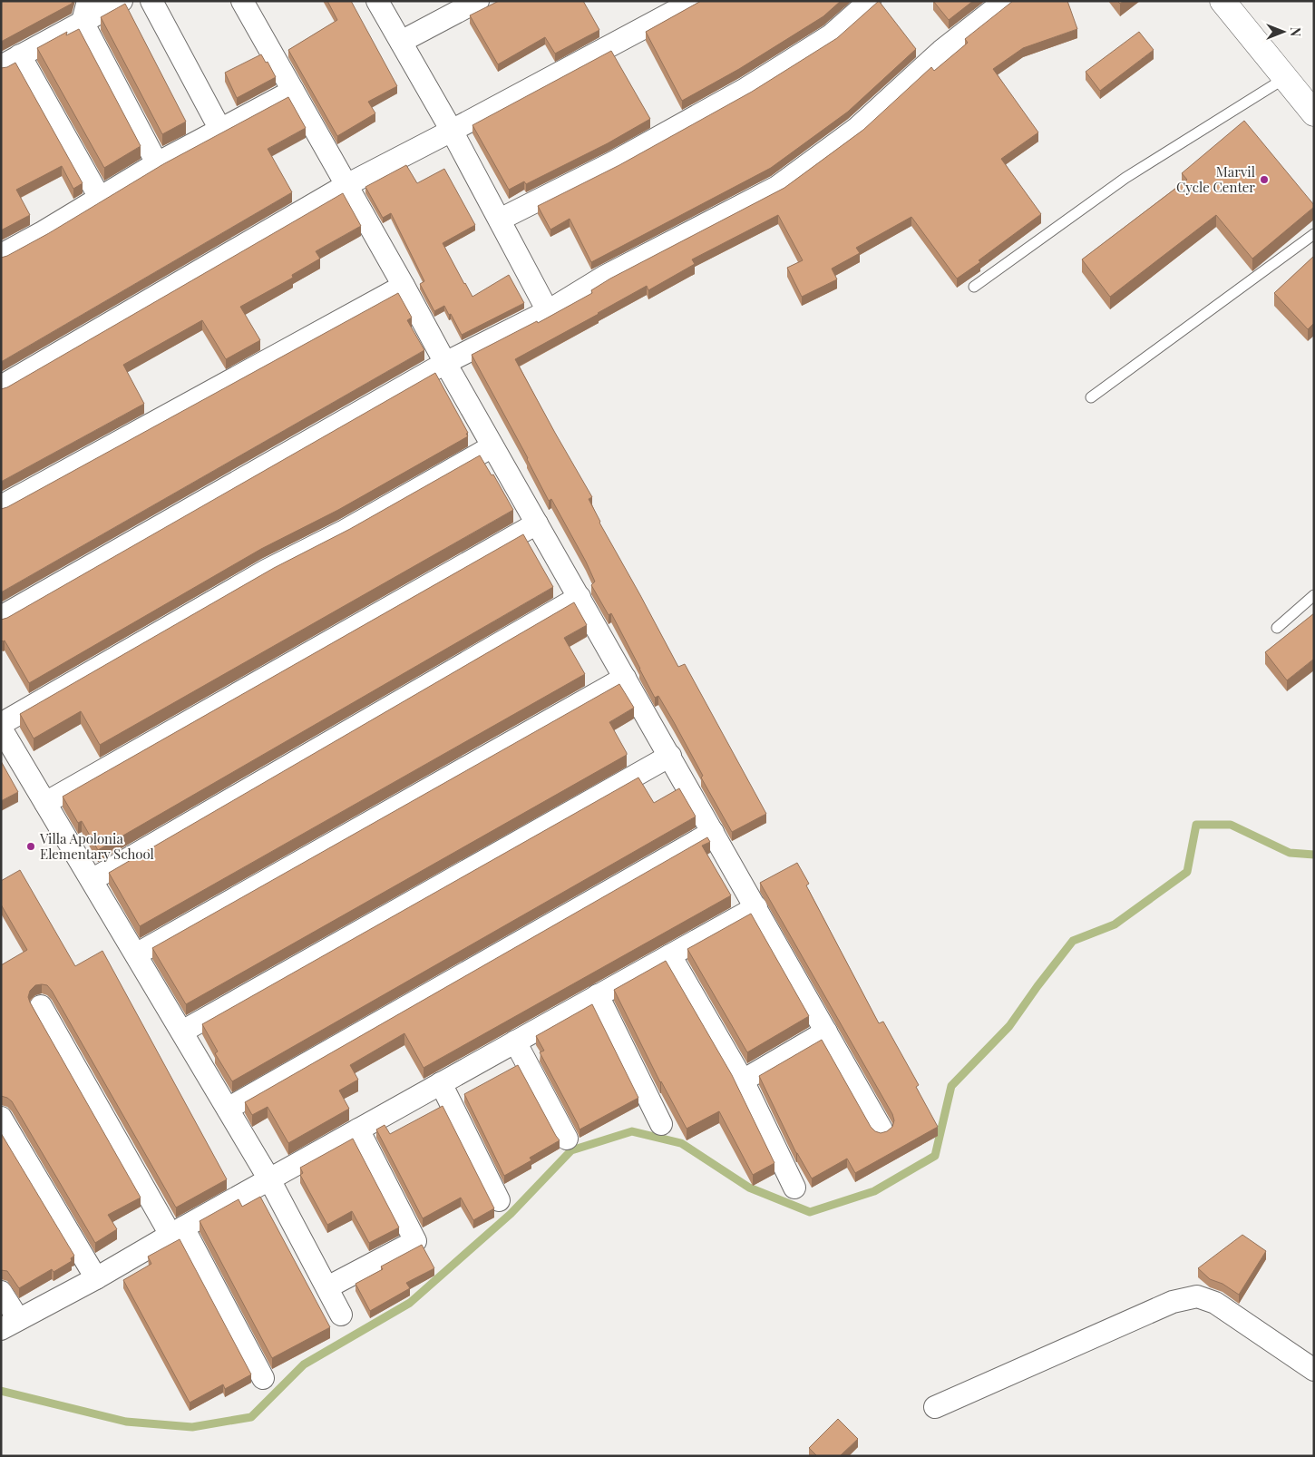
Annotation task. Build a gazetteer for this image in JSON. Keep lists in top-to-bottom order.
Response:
{
  "places": ["Marvil Cycle Center", "Villa Apolonia Elementary School"],
  "north": "right"
}
